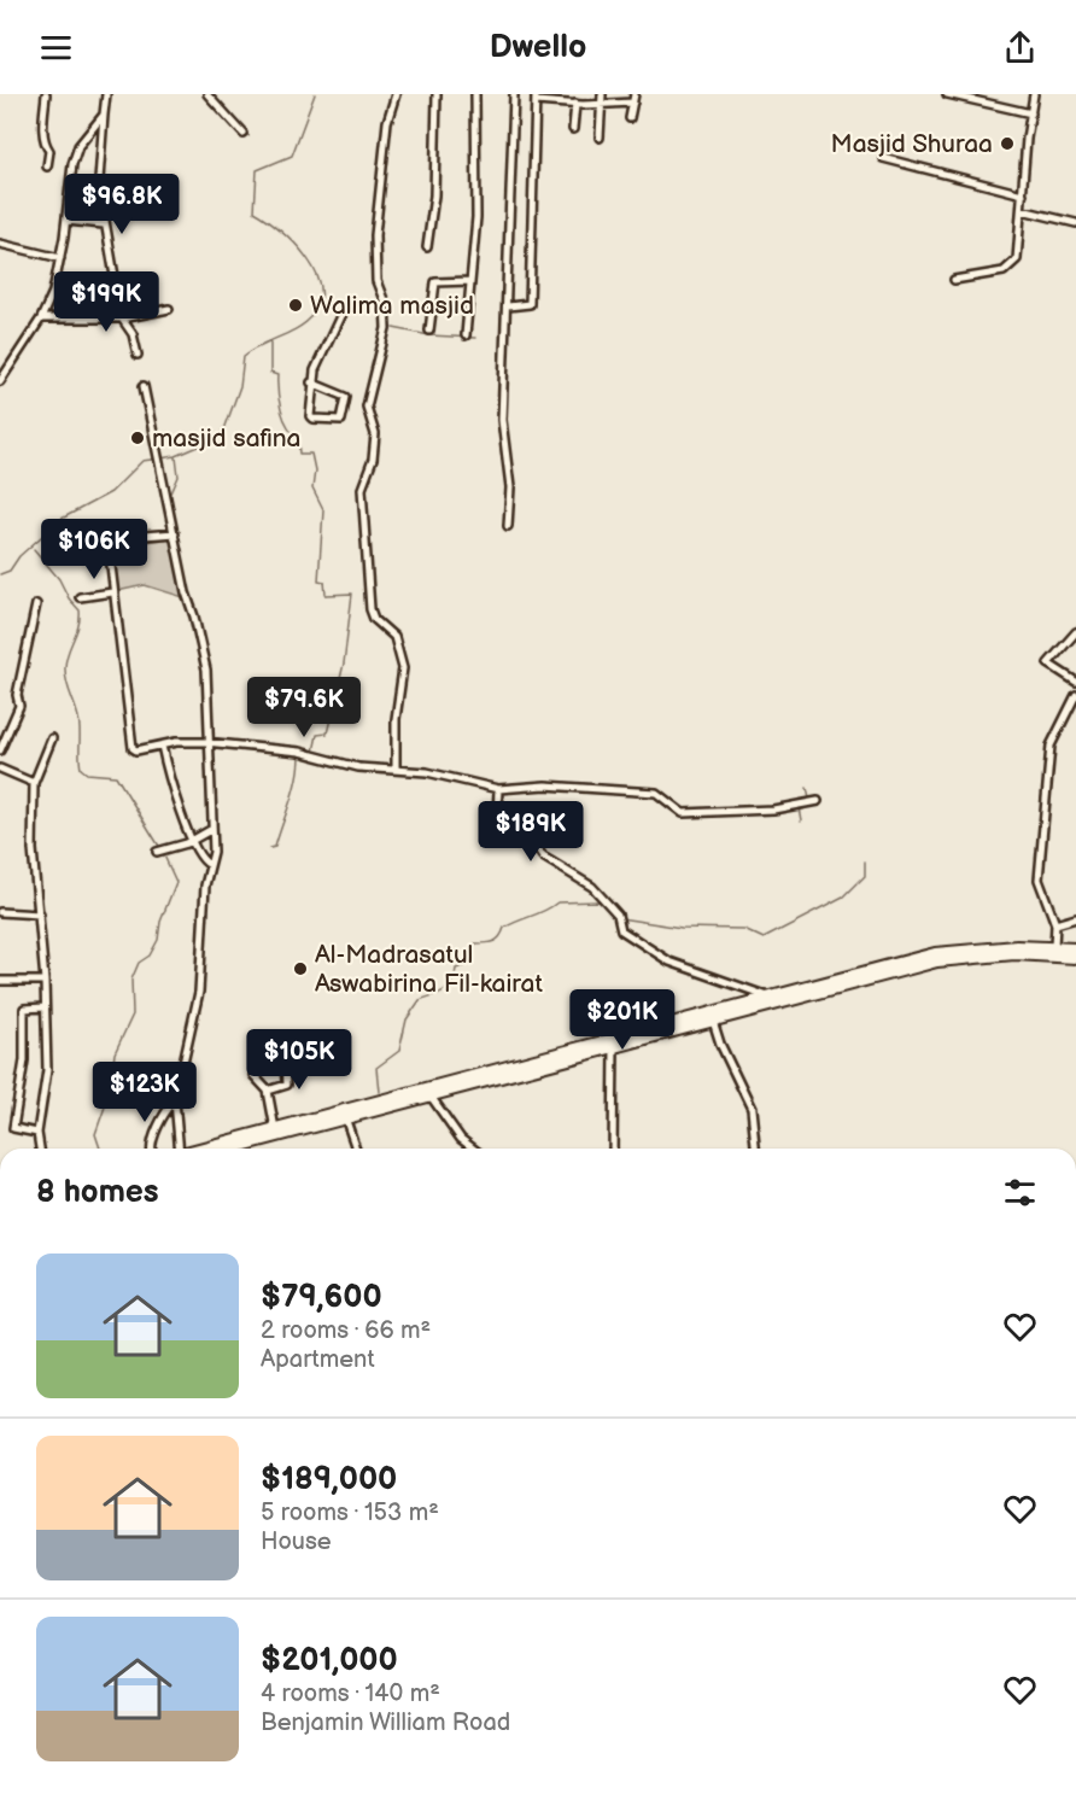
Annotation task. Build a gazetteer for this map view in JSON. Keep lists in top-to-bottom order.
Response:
{
  "places": [
    "Masjid Shuraa",
    "Walima masjid",
    "masjid safina",
    "Al-Madrasatul Aswabirina Fil-kairat"
  ],
  "page": {
    "header": "Dwello",
    "price": [
      "$96.8K",
      "$199K",
      "$106K",
      "$79.6K",
      "$189K",
      "$201K",
      "$105K",
      "$123K"
    ],
    "heading": "8 homes",
    "list": [
      {
        "name": "$79,600",
        "note": "2 rooms · 66 m² · Apartment"
      },
      {
        "name": "$189,000",
        "note": "5 rooms · 153 m² · House"
      },
      {
        "name": "$201,000",
        "note": "4 rooms · 140 m² · Benjamin William Road"
      }
    ]
  }
}
